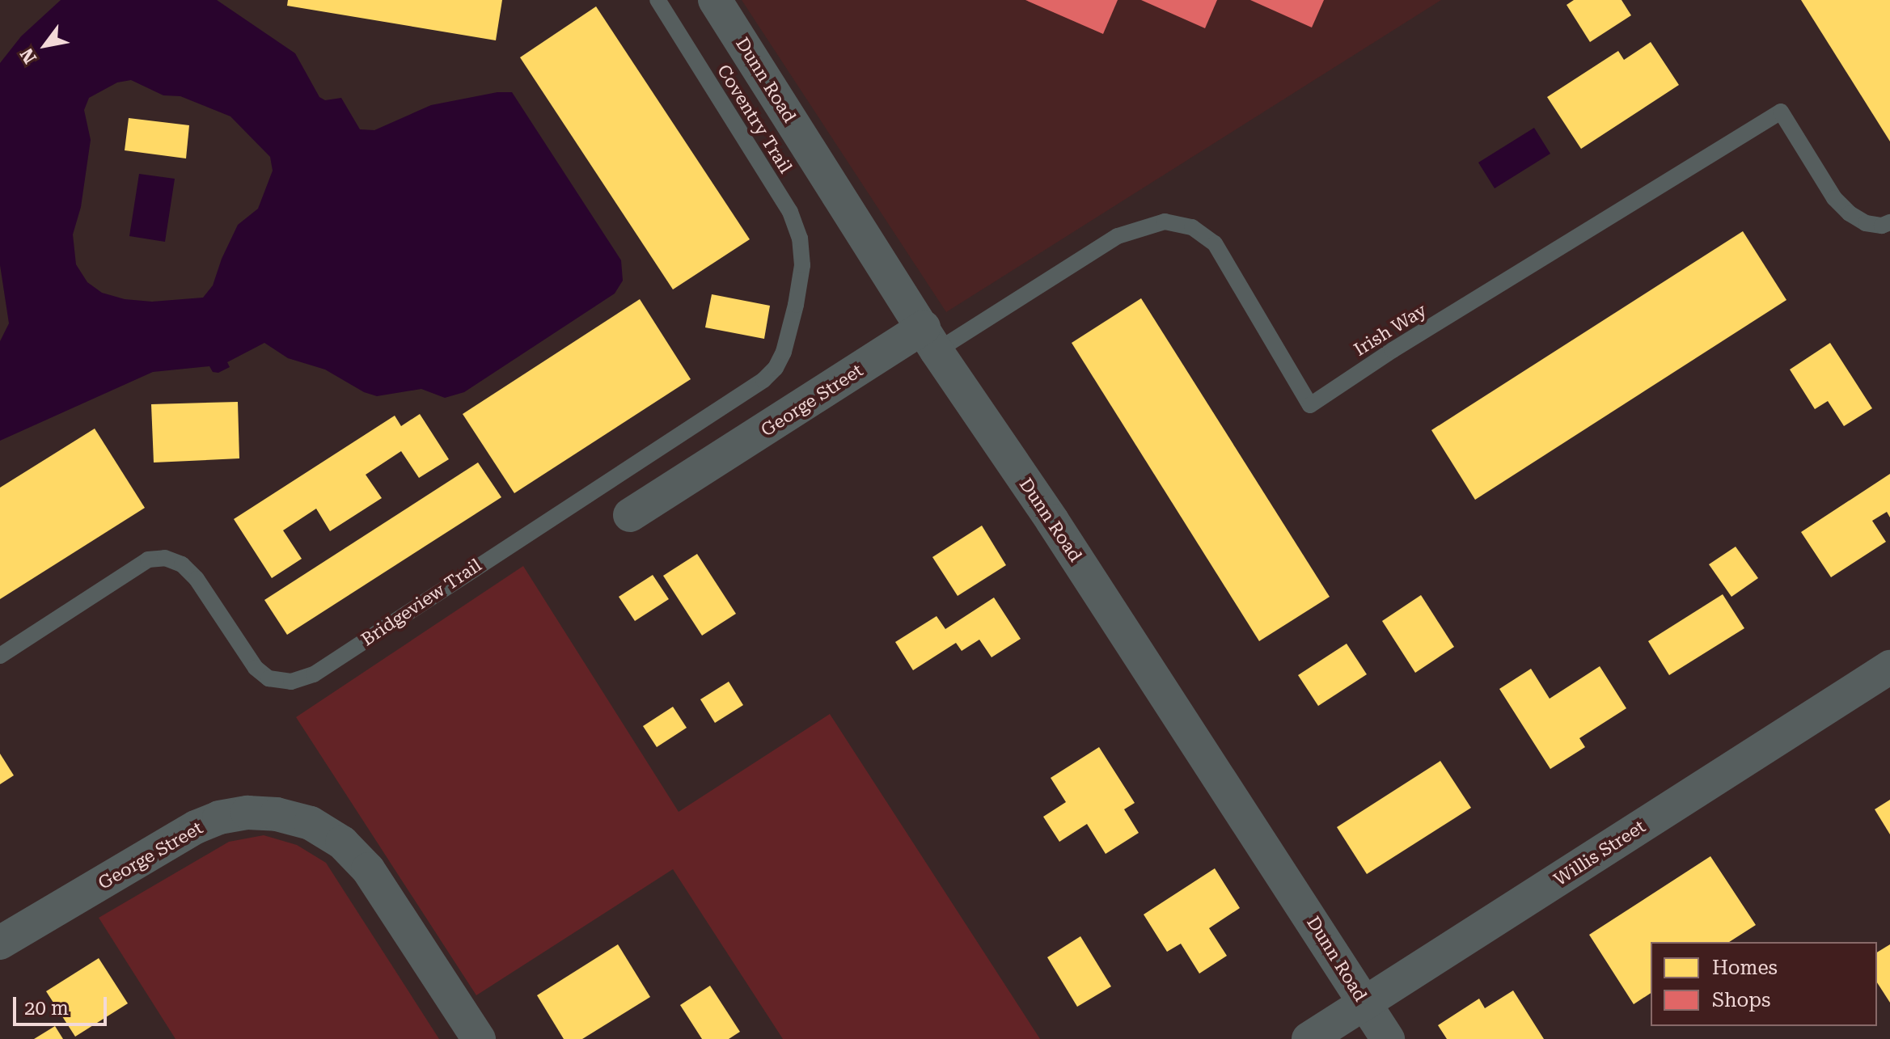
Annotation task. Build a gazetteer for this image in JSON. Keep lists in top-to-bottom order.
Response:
{
  "streets": {
    "street": ["Dunn Road", "George Street", "Willis Street"],
    "lane": ["Coventry Trail", "Irish Way", "Bridgeview Trail"]
  },
  "crossings": [
    ["Dunn Road", "Irish Way"],
    ["Dunn Road", "George Street"],
    ["Dunn Road", "Willis Street"],
    ["Coventry Trail", "Bridgeview Trail"],
    ["Irish Way", "George Street"]
  ],
  "legend": ["Homes", "Shops"],
  "scale_bar": "20 m",
  "north": "bottom left"
}
